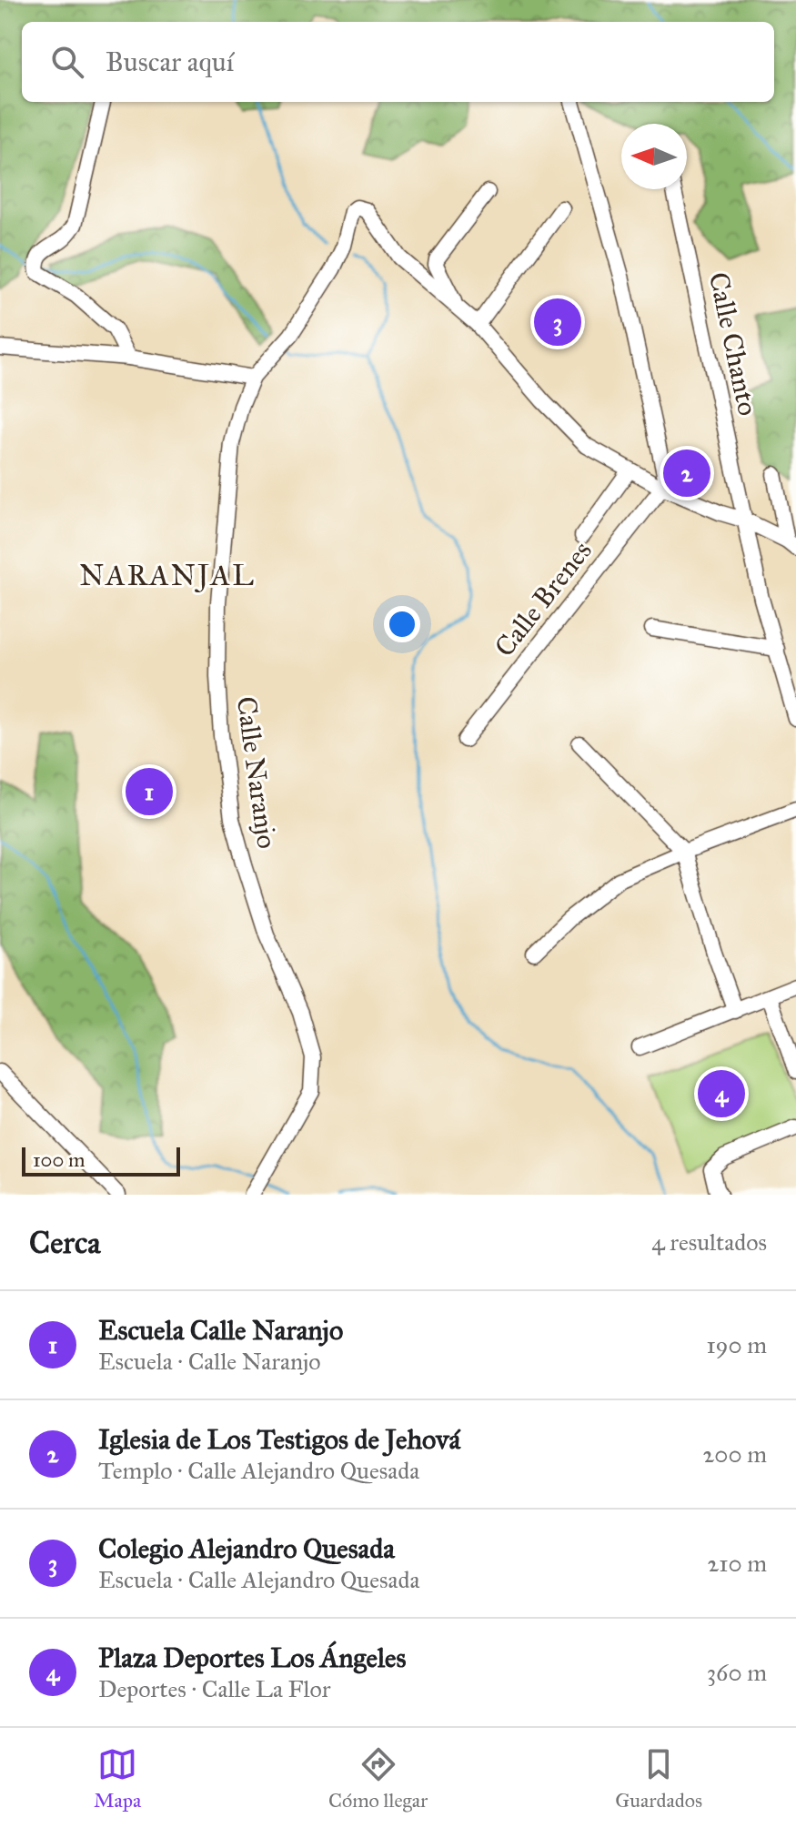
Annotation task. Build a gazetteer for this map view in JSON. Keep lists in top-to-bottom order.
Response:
{
  "streets": {
    "street": ["Calle Chanto", "Calle Brenes", "Calle Naranjo"]
  },
  "districts": ["NARANJAL"],
  "scale_bar": "100 m",
  "north": "left",
  "page": {
    "search": "Buscar aquí",
    "pins": [
      "3",
      "2",
      "1",
      "4"
    ],
    "scale": "100 m",
    "heading": ["Cerca", "4 resultados"],
    "list": [
      {
        "mark": "1",
        "name": "Escuela Calle Naranjo",
        "note": "Escuela · Calle Naranjo",
        "value": "190 m"
      },
      {
        "mark": "2",
        "name": "Iglesia de Los Testigos de Jehová",
        "note": "Templo · Calle Alejandro Quesada",
        "value": "200 m"
      },
      {
        "mark": "3",
        "name": "Colegio Alejandro Quesada",
        "note": "Escuela · Calle Alejandro Quesada",
        "value": "210 m"
      },
      {
        "mark": "4",
        "name": "Plaza Deportes Los Ángeles",
        "note": "Deportes · Calle La Flor",
        "value": "360 m"
      }
    ],
    "nav": ["Mapa", "Cómo llegar", "Guardados"]
  }
}
